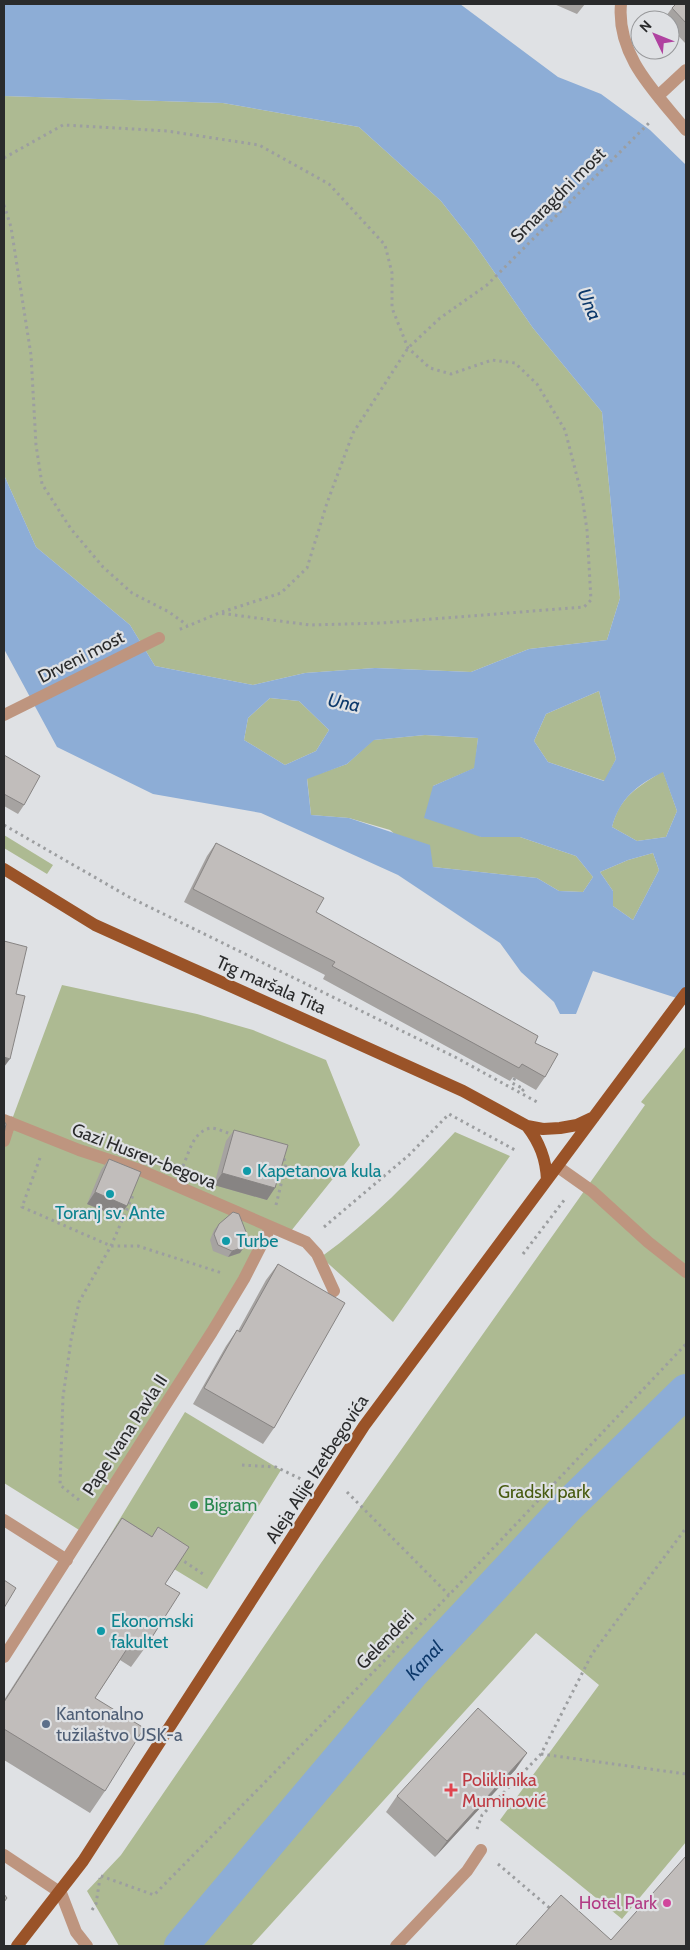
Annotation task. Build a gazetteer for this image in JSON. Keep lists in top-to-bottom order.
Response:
{
  "streets": {
    "main road": ["Trg maršala Tita", "Aleja Alije Izetbegovića"],
    "street": ["Drveni most", "Gazi Husrev-begova", "Pape Ivana Pavla II"],
    "path": ["Smaragdni most", "Gelenderi"]
  },
  "crossings": [
    ["Trg maršala Tita", "Aleja Alije Izetbegovića"],
    ["Gazi Husrev-begova", "Pape Ivana Pavla II"],
    ["Aleja Alije Izetbegovića", "Gelenderi"]
  ],
  "water": ["Una", "Kanal"],
  "parks": ["Gradski park"],
  "places": {
    "other": [
      "Kapetanova kula",
      "Toranj sv. Ante",
      "Turbe",
      "Bigram",
      "Ekonomski fakultet",
      "Kantonalno tužilaštvo USK-a",
      "Hotel Park"
    ],
    "health": ["Poliklinika Muminović"]
  },
  "north": "top left"
}
